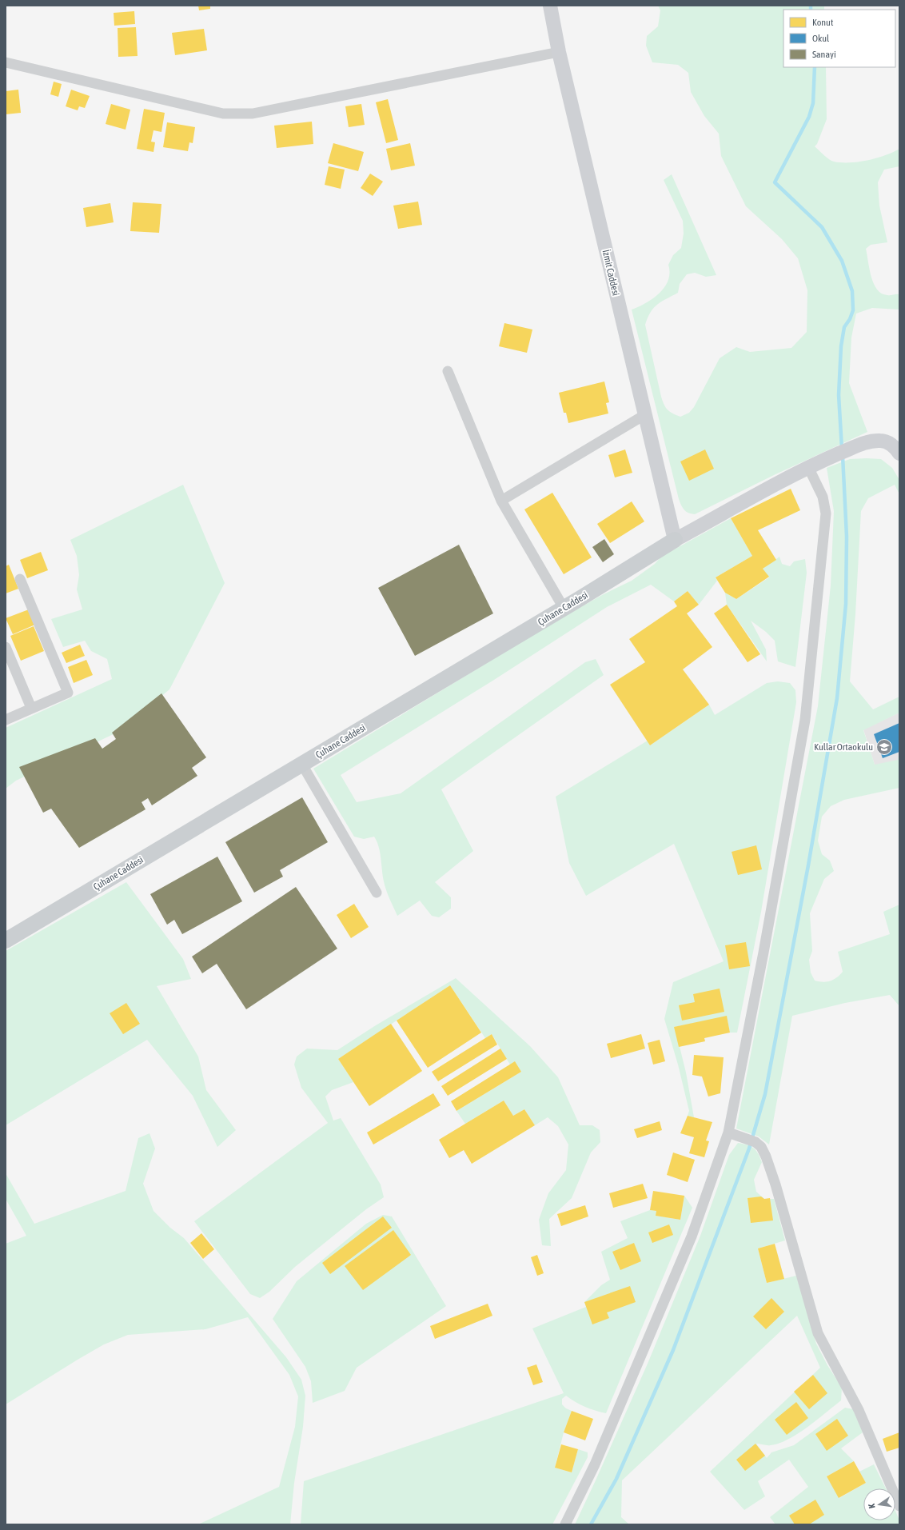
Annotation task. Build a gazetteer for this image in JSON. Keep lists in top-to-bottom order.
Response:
{
  "streets": {
    "main road": ["İzmit Caddesi", "Çuhane Caddesi"]
  },
  "crossings": [
    ["İzmit Caddesi", "Çuhane Caddesi"]
  ],
  "places": {
    "school or university": ["Kullar Ortaokulu"]
  },
  "legend": ["Konut", "Okul", "Sanayi"],
  "north": "left"
}
